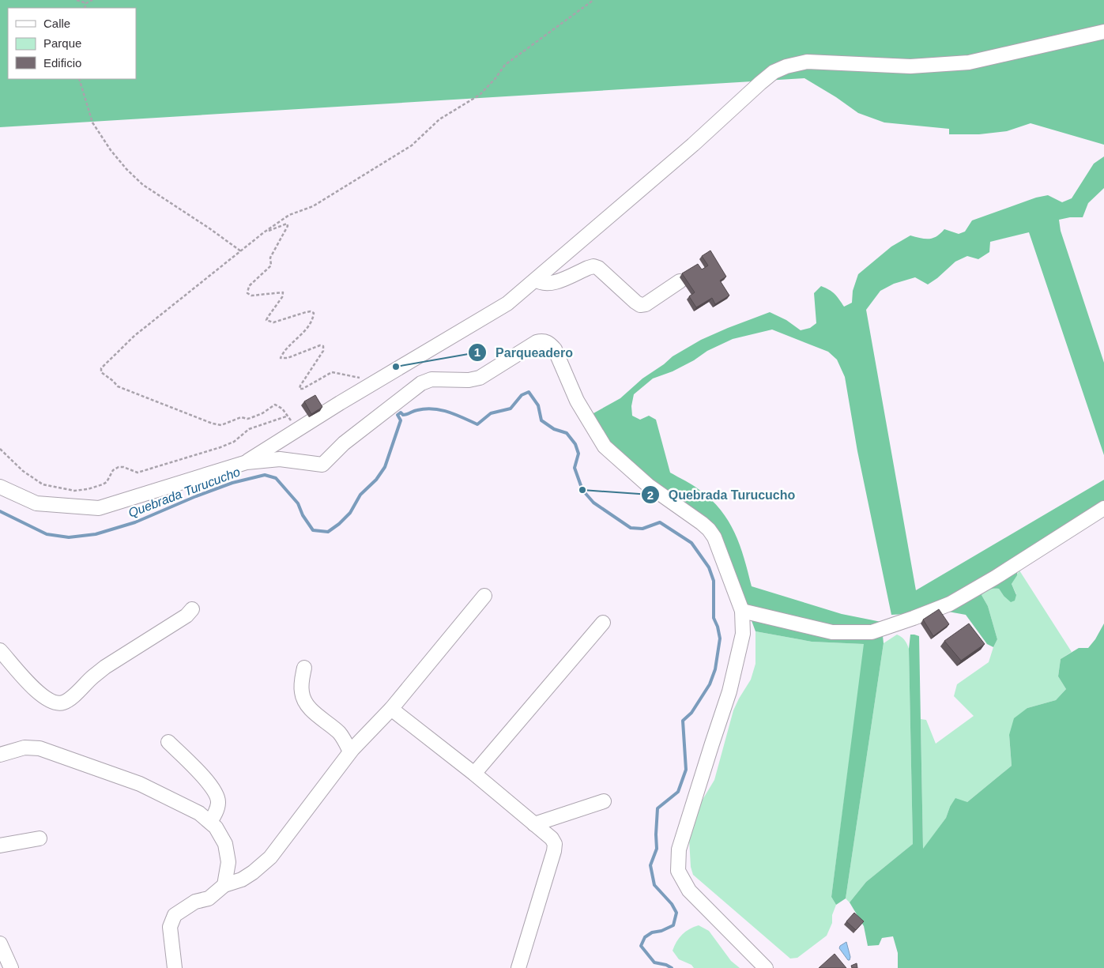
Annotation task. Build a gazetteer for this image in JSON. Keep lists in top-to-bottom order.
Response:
{
  "water": ["Quebrada Turucucho"],
  "places": ["Parqueadero", "Quebrada Turucucho"],
  "legend": ["Calle", "Parque", "Edificio"]
}
